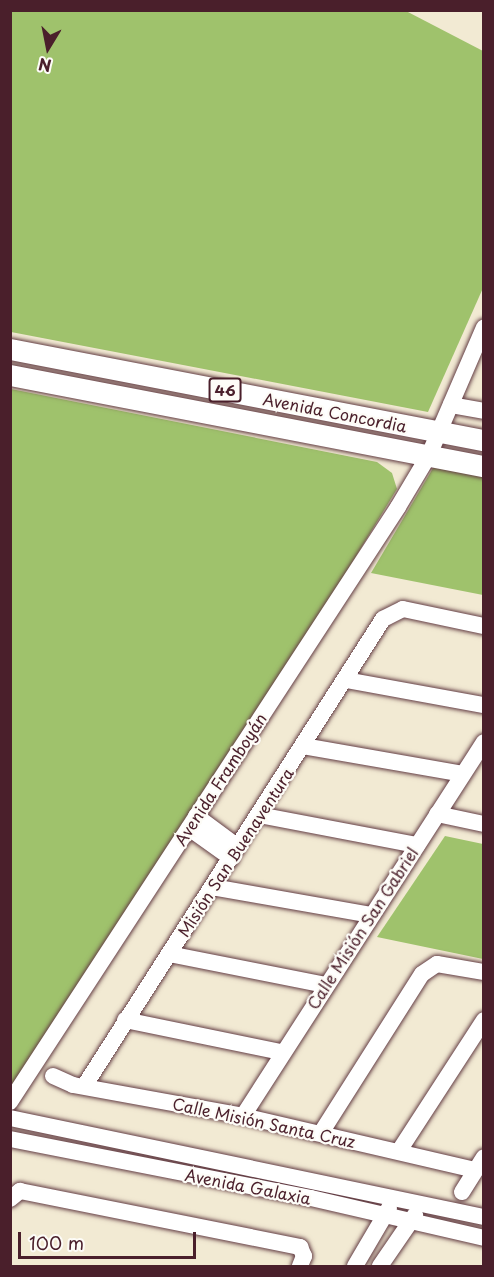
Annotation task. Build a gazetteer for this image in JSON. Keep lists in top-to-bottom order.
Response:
{
  "streets": {
    "main road": ["46", "Avenida Concordia"],
    "street": [
      "Avenida Framboyán",
      "Misión San Buenaventura",
      "Calle Misión San Gabriel",
      "Calle Misión Santa Cruz",
      "Avenida Galaxia"
    ]
  },
  "crossings": [
    ["Avenida Concordia", "Avenida Framboyán"],
    ["Misión San Buenaventura", "Calle Misión Santa Cruz"],
    ["Calle Misión San Gabriel", "Calle Misión Santa Cruz"]
  ],
  "scale_bar": "100 m",
  "north": "bottom"
}
